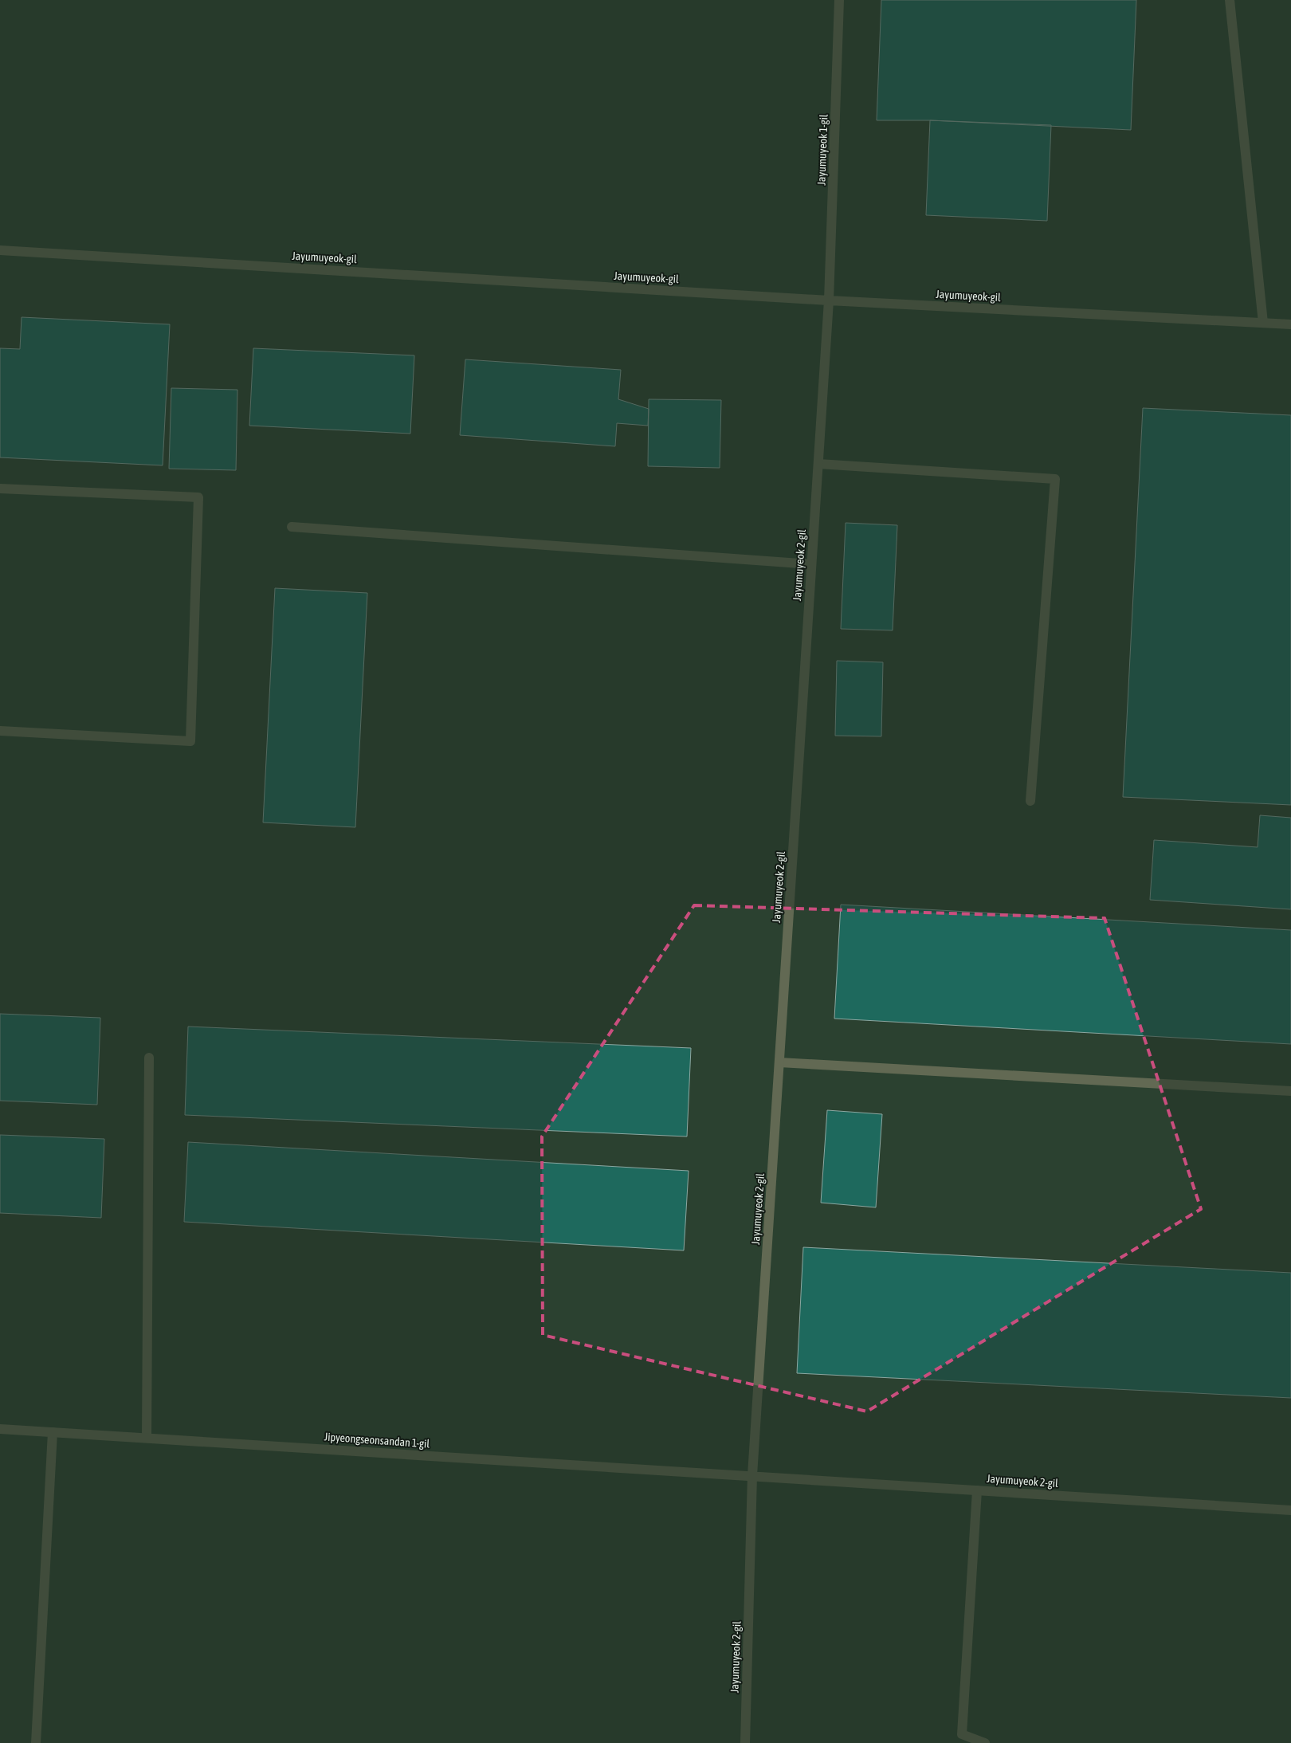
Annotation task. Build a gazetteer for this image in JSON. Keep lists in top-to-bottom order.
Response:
{
  "streets": {
    "street": [
      "Jayumuyeok 1-gil",
      "Jayumuyeok-gil",
      "Jayumuyeok 2-gil",
      "Jipyeongseonsandan 1-gil"
    ]
  },
  "crossings": [
    ["Jayumuyeok 1-gil", "Jayumuyeok-gil"],
    ["Jayumuyeok 1-gil", "Jayumuyeok 2-gil"],
    ["Jayumuyeok-gil", "Jayumuyeok 2-gil"],
    ["Jayumuyeok 2-gil", "Jipyeongseonsandan 1-gil"]
  ]
}
